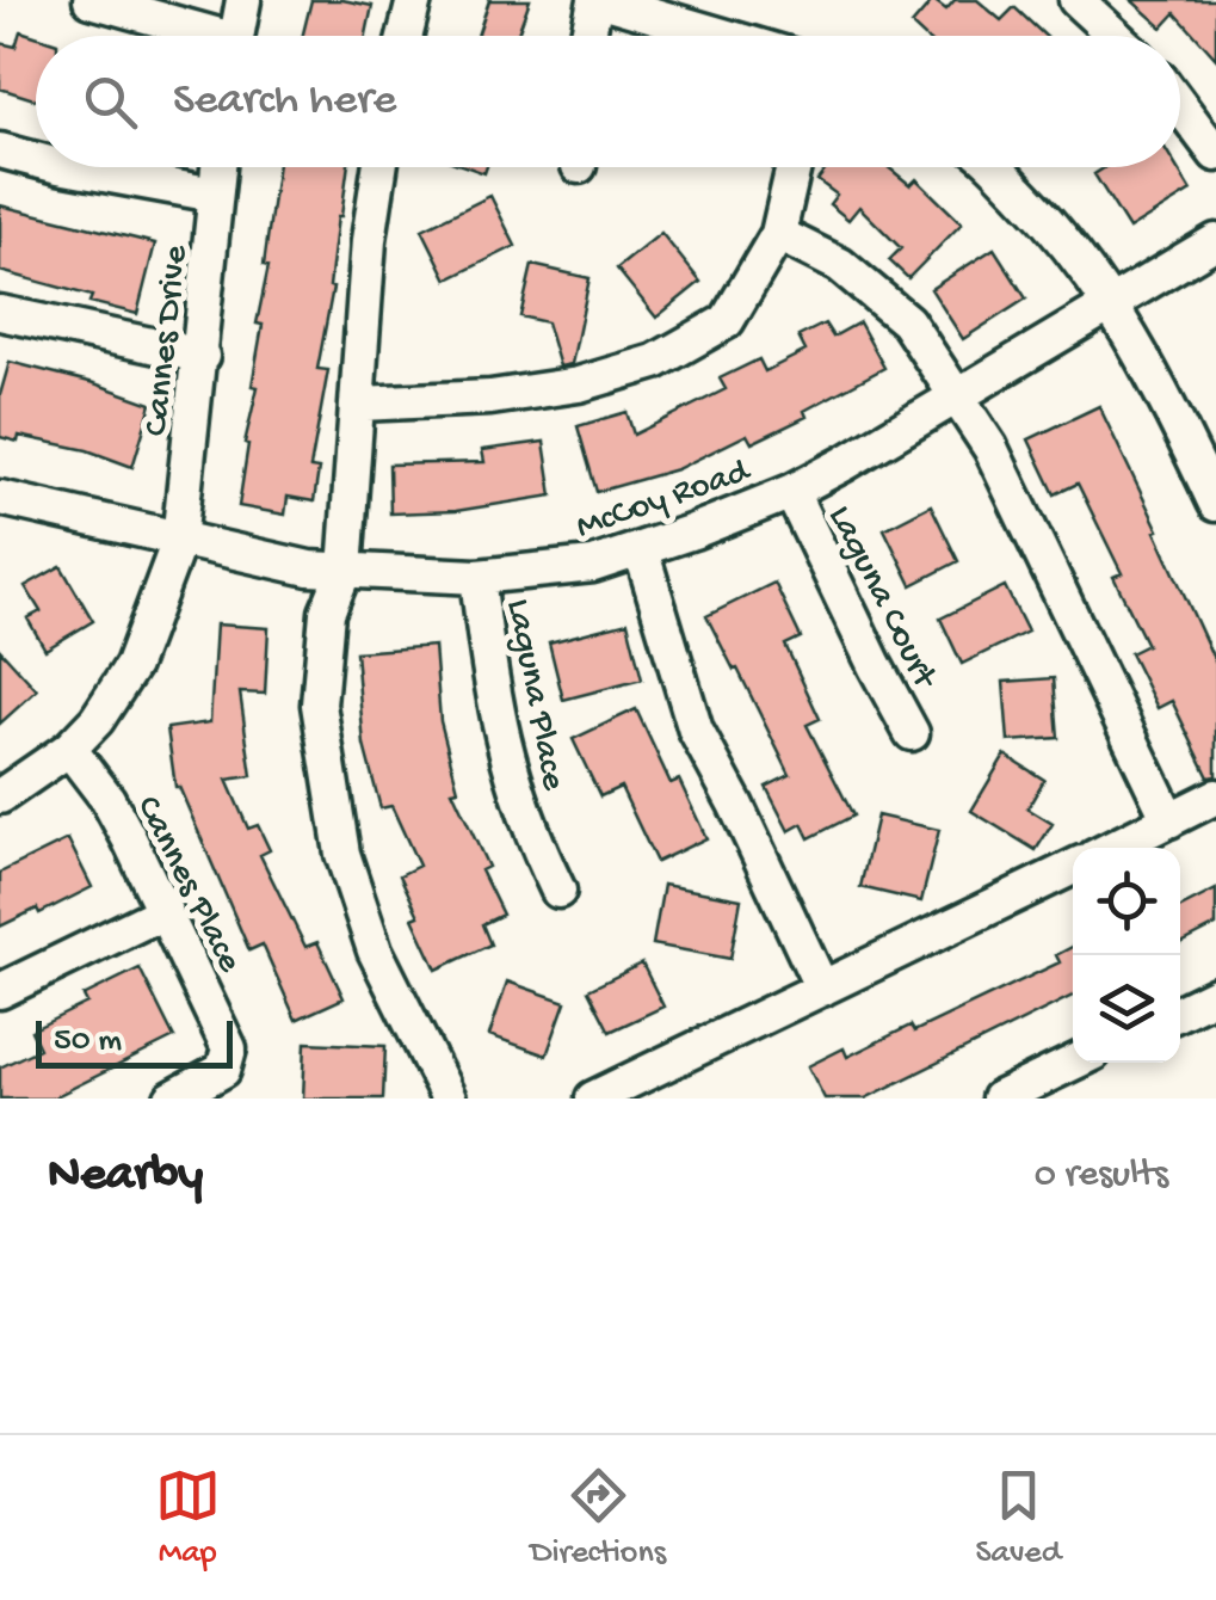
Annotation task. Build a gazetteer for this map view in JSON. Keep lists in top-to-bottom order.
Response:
{
  "streets": {
    "street": [
      "Cannes Drive",
      "McCoy Road",
      "Laguna Court",
      "Laguna Place",
      "Cannes Place"
    ]
  },
  "crossings": [
    ["Cannes Drive", "McCoy Road"],
    ["Cannes Drive", "Cannes Place"],
    ["McCoy Road", "Laguna Court"],
    ["McCoy Road", "Laguna Place"]
  ],
  "scale_bar": "50 m",
  "page": {
    "search": "Search here",
    "scale": "50 m",
    "heading": ["Nearby", "0 results"],
    "nav": ["Map", "Directions", "Saved"]
  }
}
